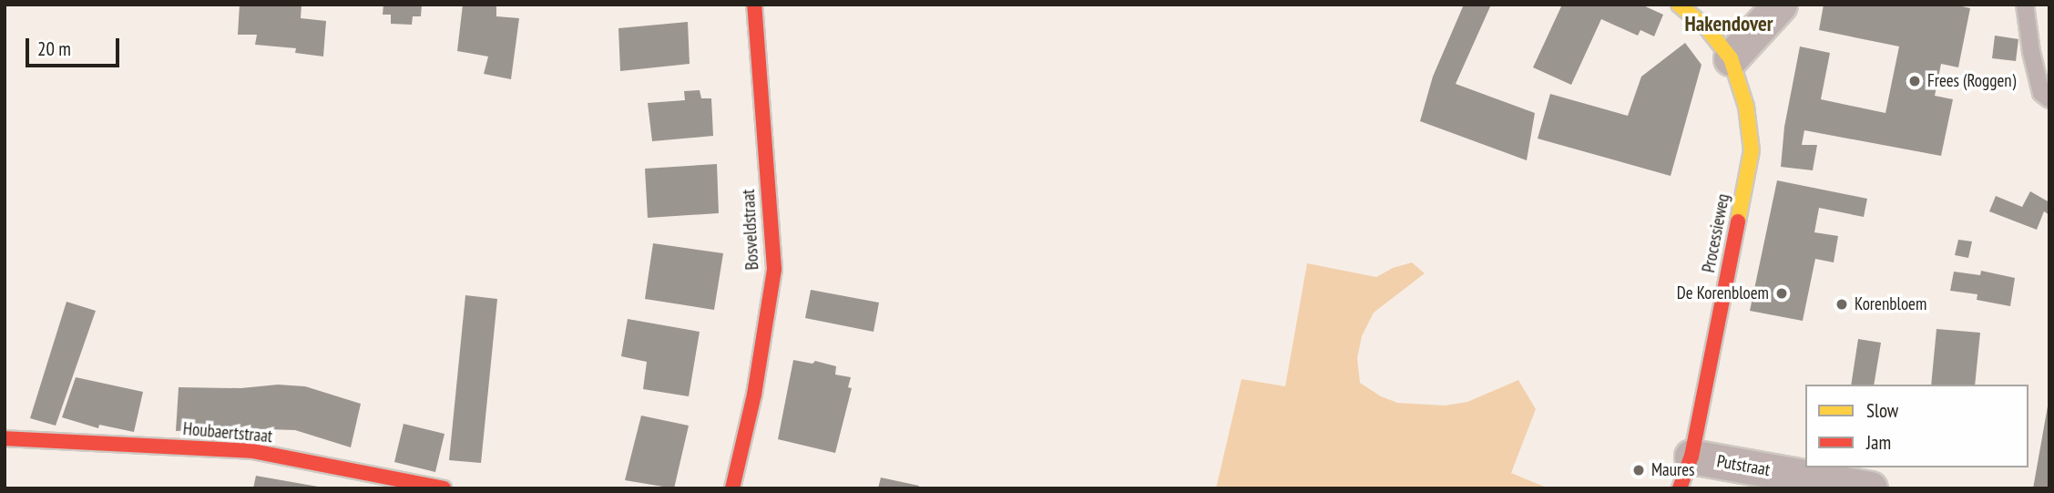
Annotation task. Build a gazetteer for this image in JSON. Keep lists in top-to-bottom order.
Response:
{
  "streets": {
    "street": [
      "Bosveldstraat",
      "Processieweg",
      "Houbaertstraat",
      "Putstraat"
    ]
  },
  "crossings": [
    ["Processieweg", "Putstraat"]
  ],
  "districts": ["Hakendover"],
  "places": [
    "Frees (Roggen)",
    "De Korenbloem",
    "Korenbloem",
    "Maures"
  ],
  "legend": ["Slow", "Jam"],
  "scale_bar": "20 m"
}
